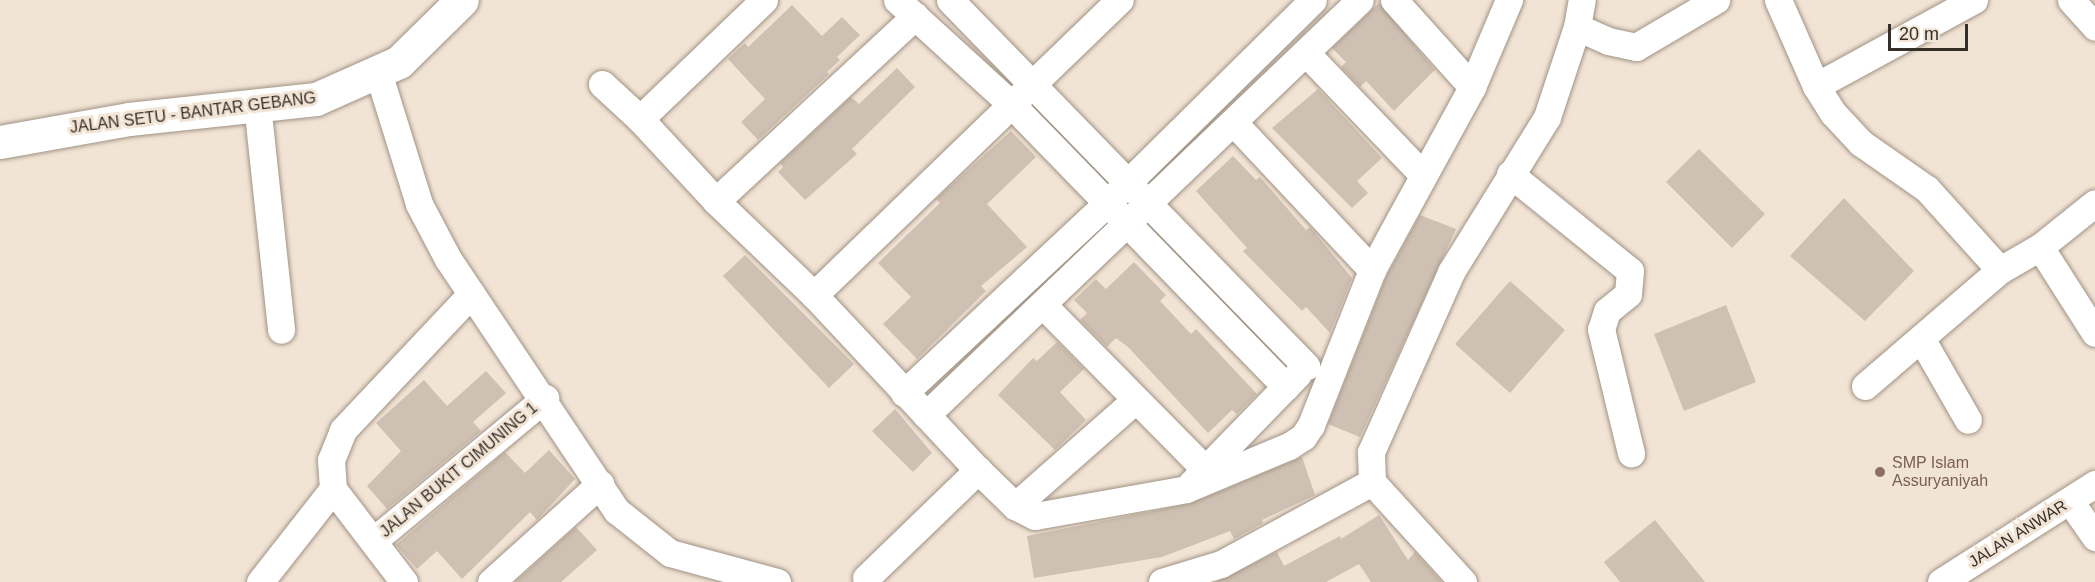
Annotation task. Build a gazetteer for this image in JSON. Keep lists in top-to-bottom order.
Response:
{
  "streets": {
    "main road": ["JALAN SETU - BANTAR GEBANG"],
    "street": ["JALAN BUKIT CIMUNING 1", "JALAN ANWAR"]
  },
  "places": ["SMP Islam Assuryaniyah"],
  "scale_bar": "20 m"
}
